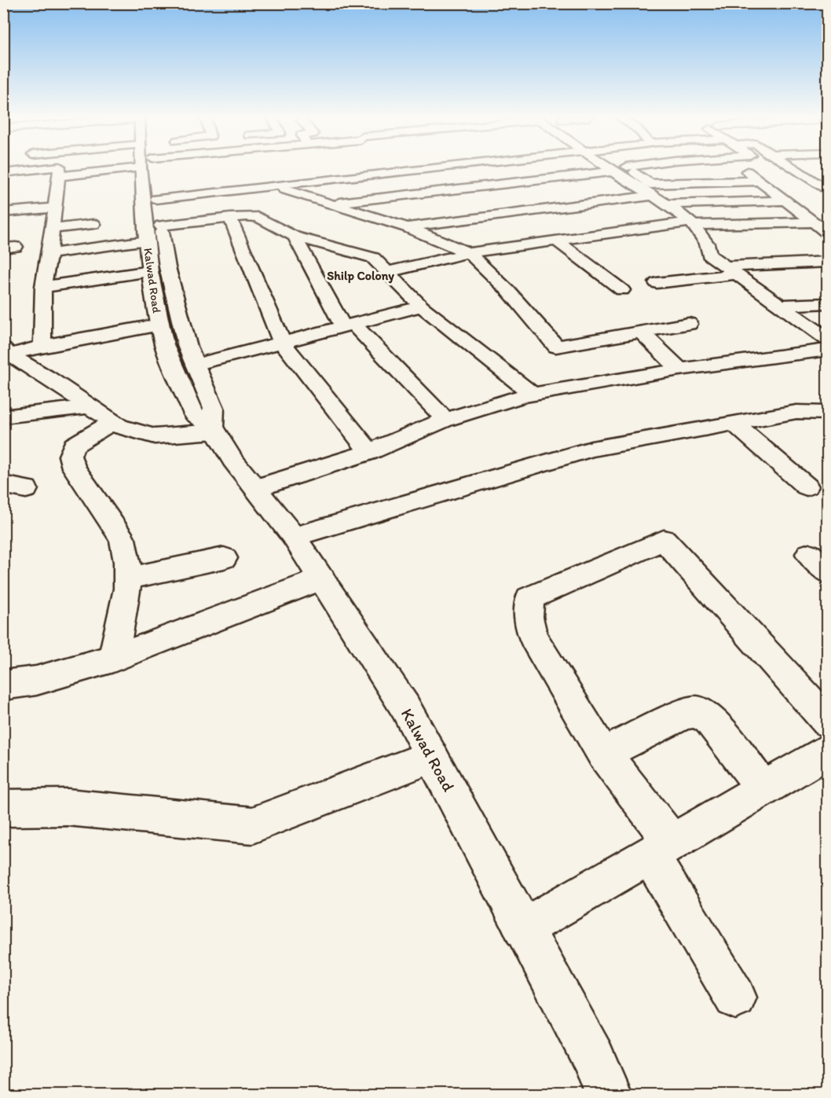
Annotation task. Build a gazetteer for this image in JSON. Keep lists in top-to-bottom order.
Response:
{
  "streets": {
    "street": ["Kalwad Road"]
  },
  "districts": ["Shilp Colony"]
}
